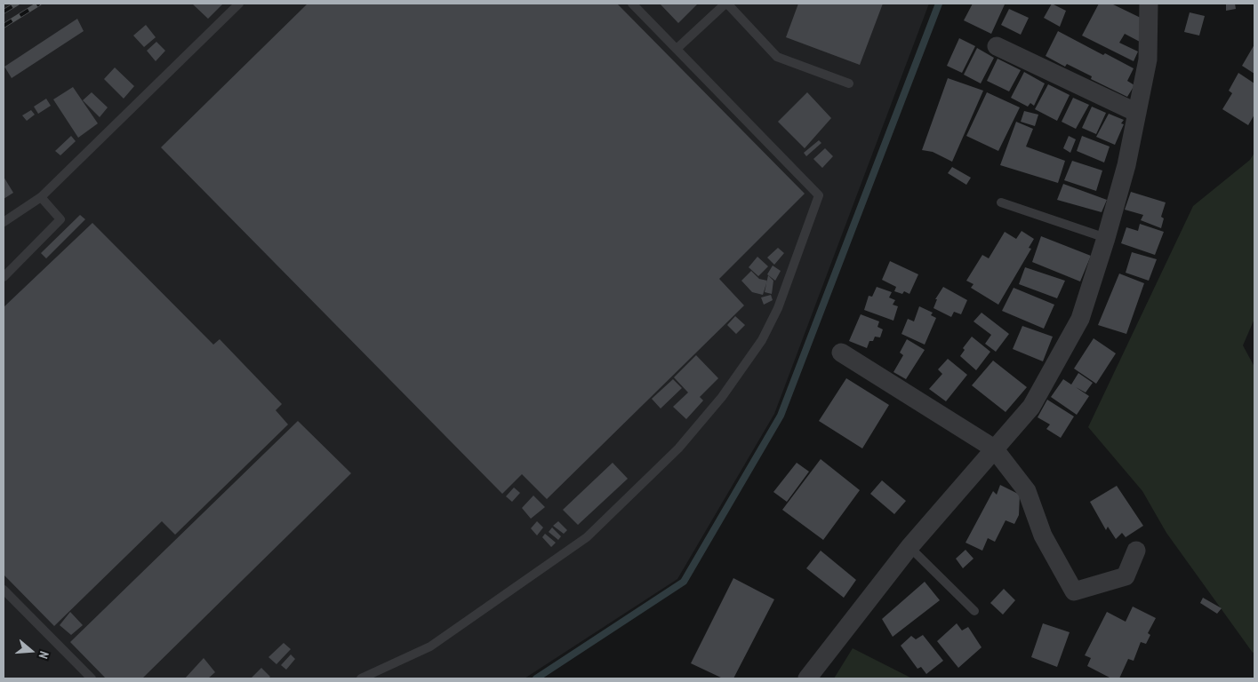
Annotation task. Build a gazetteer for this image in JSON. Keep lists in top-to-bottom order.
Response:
{
  "north": "right"
}
